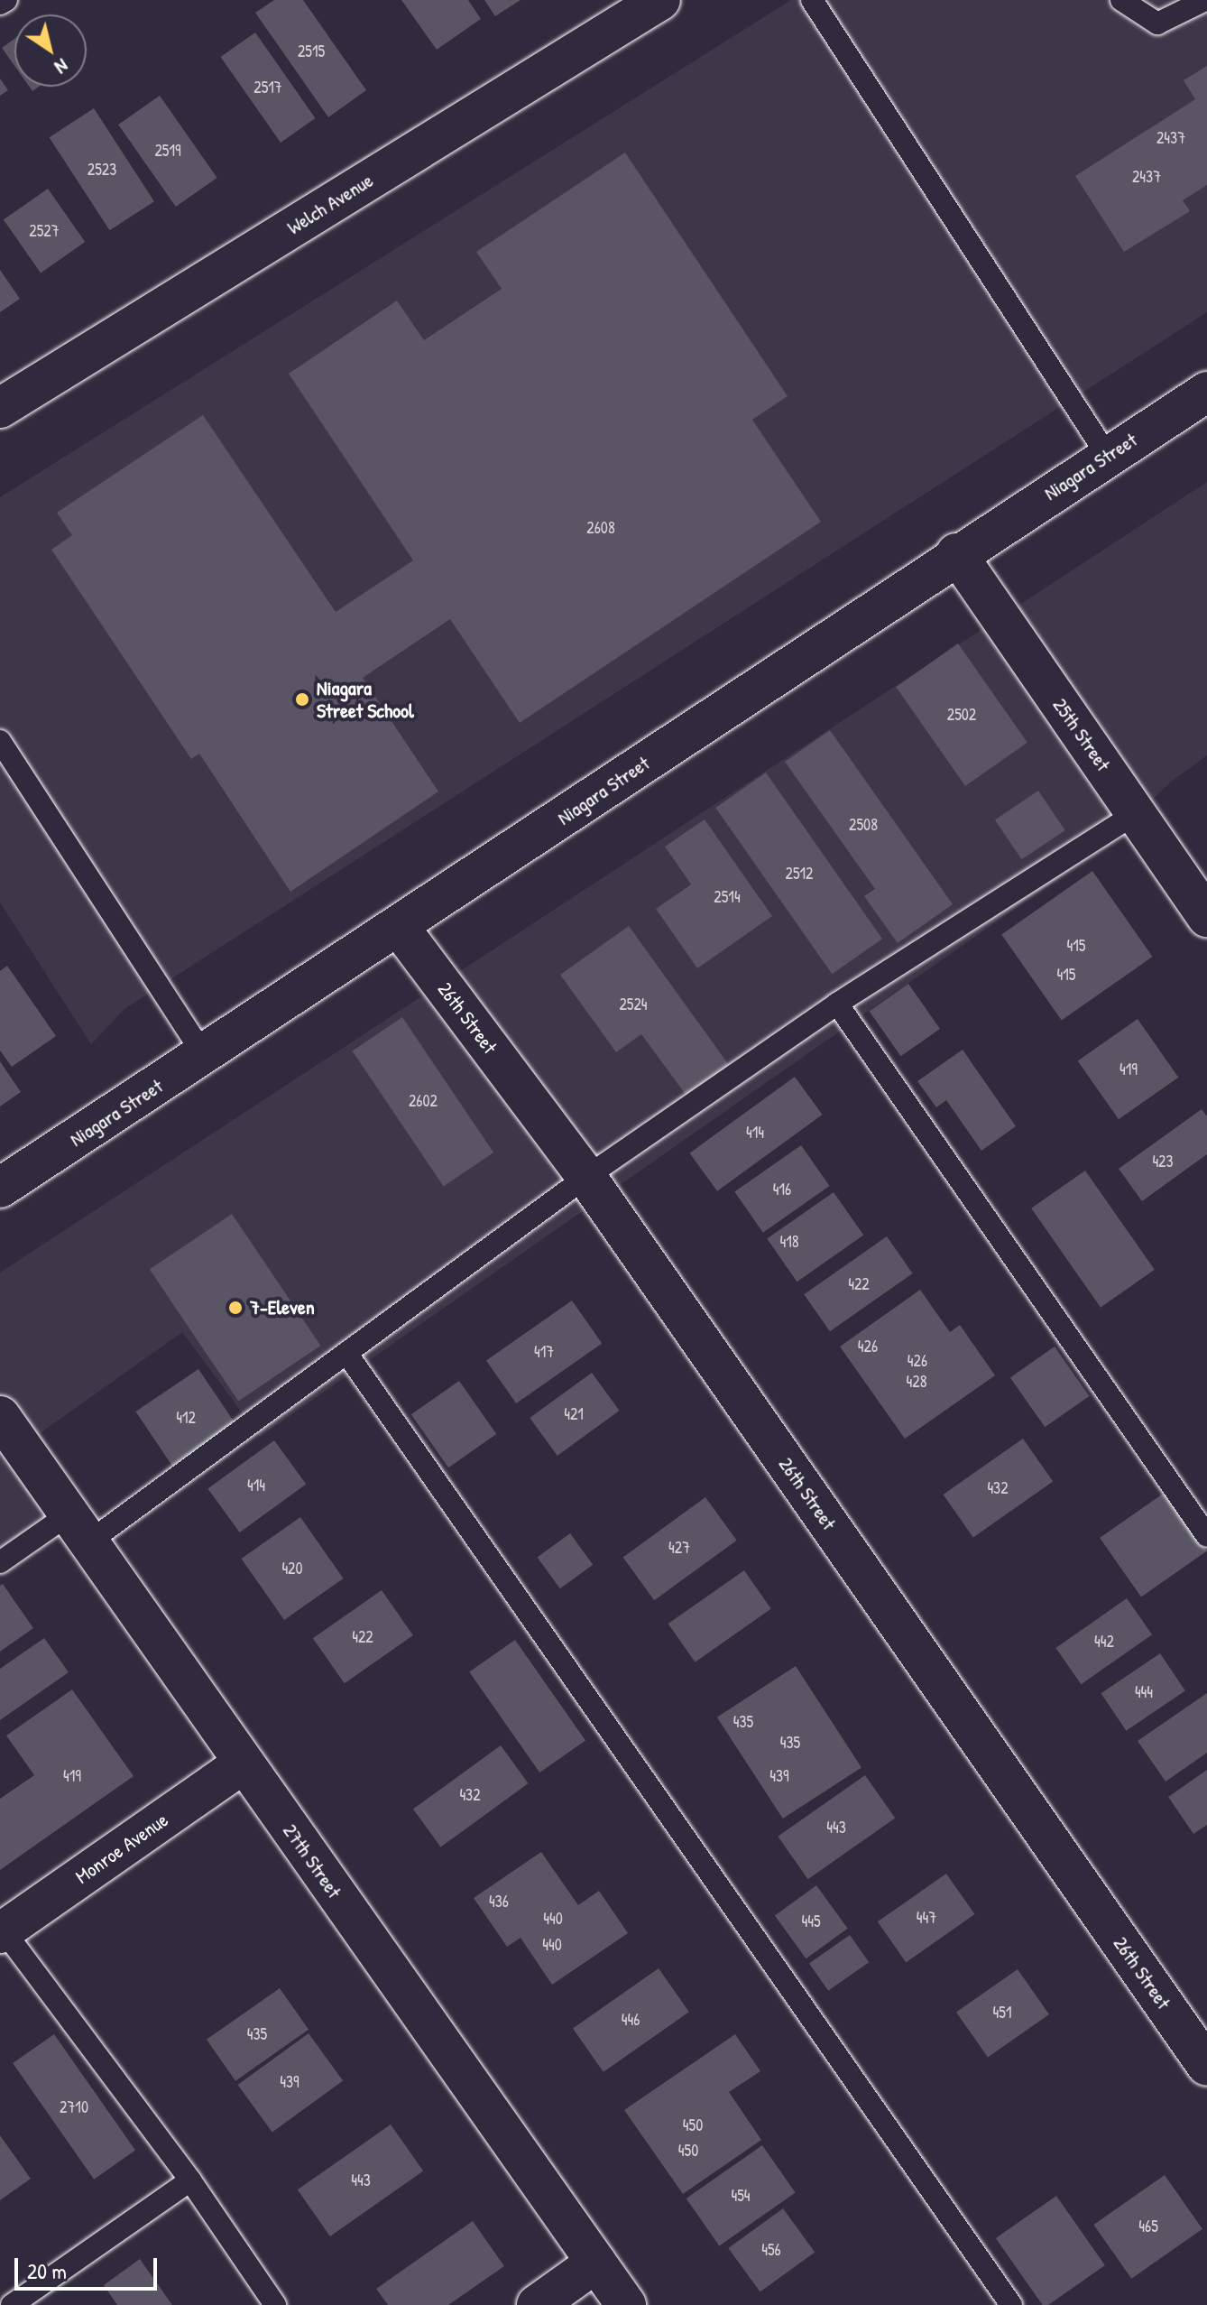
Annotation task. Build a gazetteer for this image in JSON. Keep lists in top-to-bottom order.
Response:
{
  "streets": {
    "street": [
      "Welch Avenue",
      "Niagara Street",
      "25th Street",
      "26th Street",
      "Monroe Avenue",
      "27th Street"
    ]
  },
  "crossings": [
    ["Niagara Street", "25th Street"],
    ["Niagara Street", "26th Street"],
    ["Monroe Avenue", "27th Street"]
  ],
  "places": ["Niagara Street School", "7-Eleven"],
  "house_numbers": [
    "2515",
    "2517",
    "2437",
    "2519",
    "2523",
    "2437",
    "2527",
    "2608",
    "2502",
    "2508",
    "2512",
    "2514",
    "415",
    "415",
    "2524",
    "419",
    "2602",
    "414",
    "423",
    "416",
    "418",
    "422",
    "426",
    "417",
    "426",
    "428",
    "421",
    "412",
    "414",
    "432",
    "427",
    "420",
    "422",
    "442",
    "444",
    "435",
    "435",
    "419",
    "439",
    "432",
    "443",
    "436",
    "447",
    "440",
    "445",
    "440",
    "451",
    "446",
    "435",
    "439",
    "2710",
    "450",
    "450",
    "443",
    "454",
    "465",
    "456"
  ],
  "scale_bar": "20 m",
  "north": "bottom right"
}
